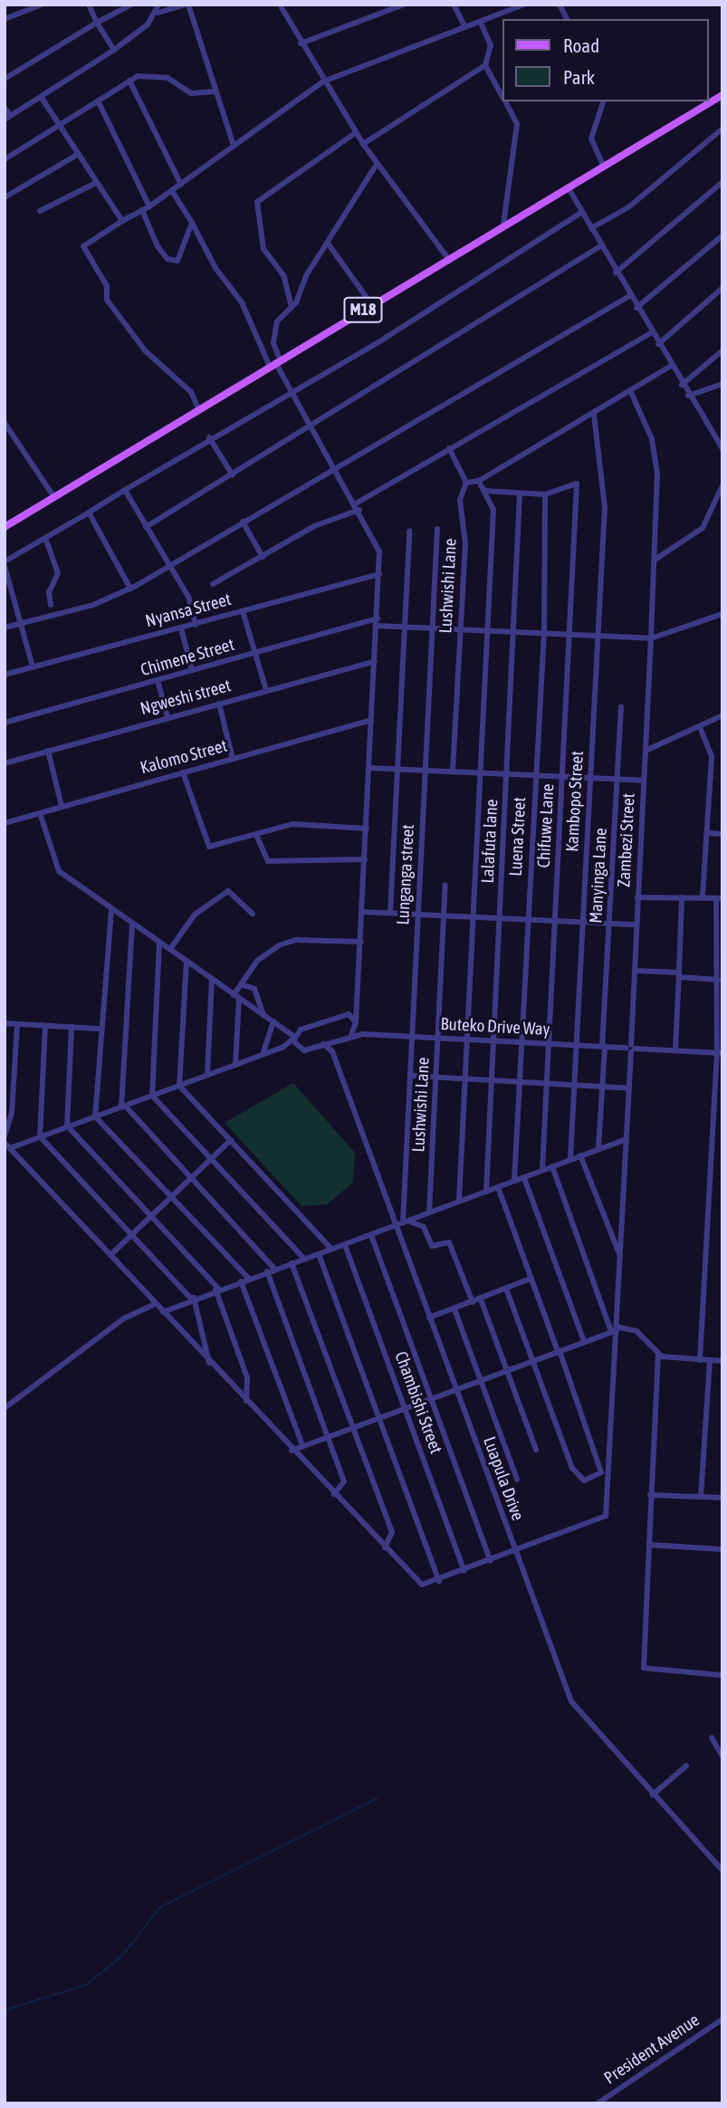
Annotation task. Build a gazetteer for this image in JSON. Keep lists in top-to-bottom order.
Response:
{
  "streets": {
    "main road": ["M18"],
    "street": [
      "Lushwishi Lane",
      "Nyansa Street",
      "Chimene Street",
      "Ngweshi street",
      "Kalomo Street",
      "Kambopo Street",
      "Chifuwe Lane",
      "Luena Street",
      "Zambezi Street",
      "Lalafuta lane",
      "Lunganga street",
      "Manyinga Lane",
      "Buteko Drive Way",
      "Chambishi Street",
      "Luapula Drive",
      "President Avenue"
    ]
  },
  "crossings": [
    ["Lushwishi Lane", "Buteko Drive Way"],
    ["Kambopo Street", "Buteko Drive Way"],
    ["Chifuwe Lane", "Luena Street"],
    ["Chifuwe Lane", "Buteko Drive Way"],
    ["Luena Street", "Buteko Drive Way"],
    ["Zambezi Street", "Buteko Drive Way"],
    ["Zambezi Street", "Luapula Drive"],
    ["Lalafuta lane", "Buteko Drive Way"],
    ["Lunganga street", "Buteko Drive Way"],
    ["Manyinga Lane", "Buteko Drive Way"]
  ],
  "legend": ["Road", "Park"]
}
